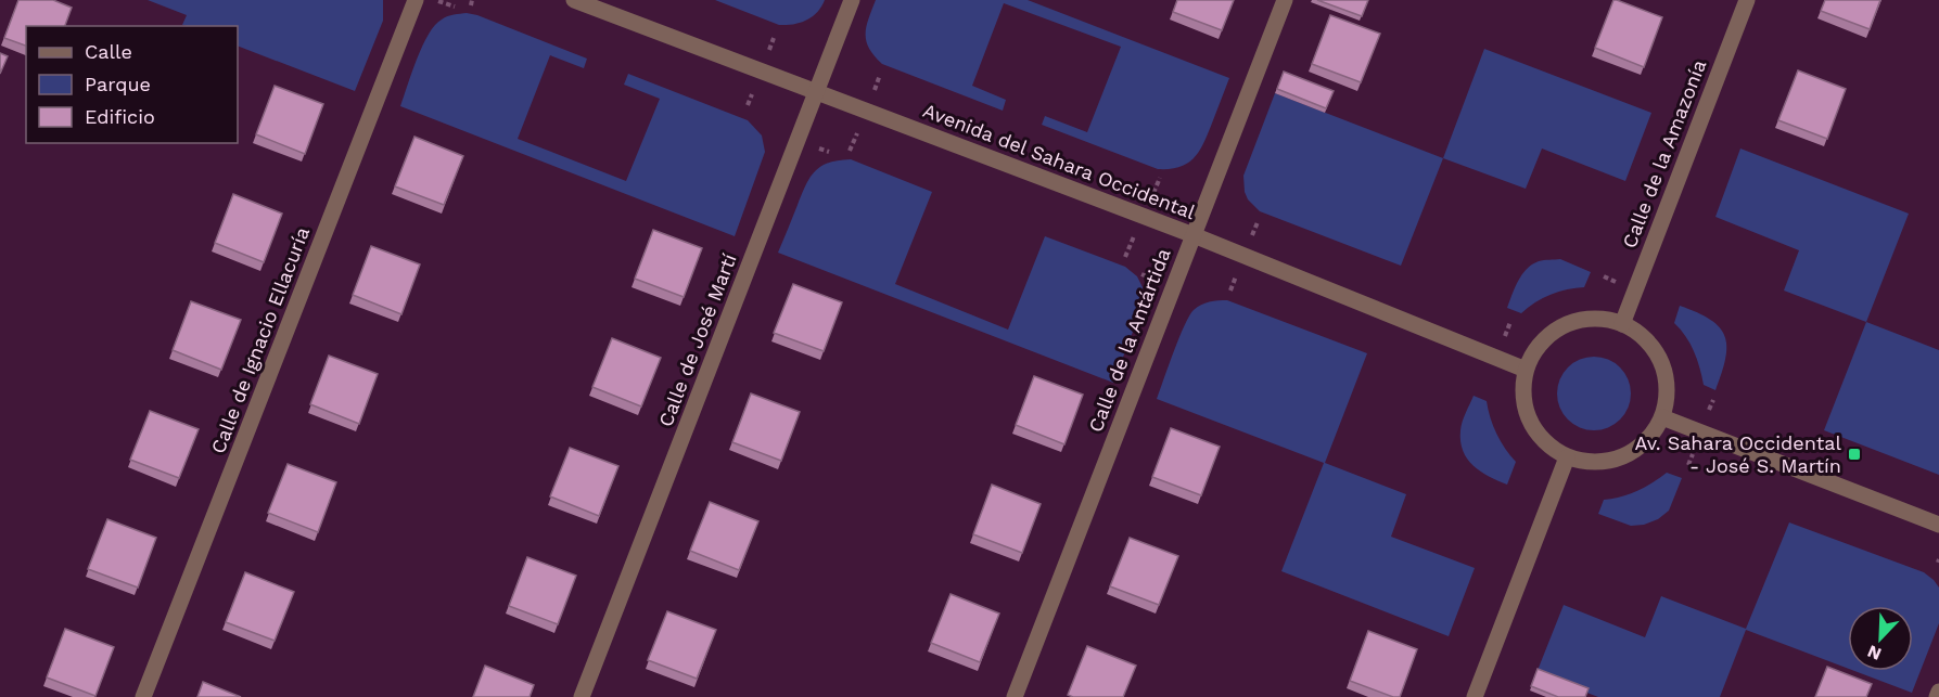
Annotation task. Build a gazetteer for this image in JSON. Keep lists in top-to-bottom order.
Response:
{
  "streets": {
    "street": [
      "Calle de la Amazonía",
      "Avenida del Sahara Occidental",
      "Calle de Ignacio Ellacuría",
      "Calle de José Martí",
      "Calle de la Antártida"
    ]
  },
  "crossings": [
    ["Calle de la Amazonía", "Avenida del Sahara Occidental"],
    ["Avenida del Sahara Occidental", "Calle de José Martí"],
    ["Avenida del Sahara Occidental", "Calle de la Antártida"]
  ],
  "places": {
    "transit": ["Av. Sahara Occidental - José S. Martín"]
  },
  "legend": ["Calle", "Parque", "Edificio"],
  "north": "bottom left"
}
